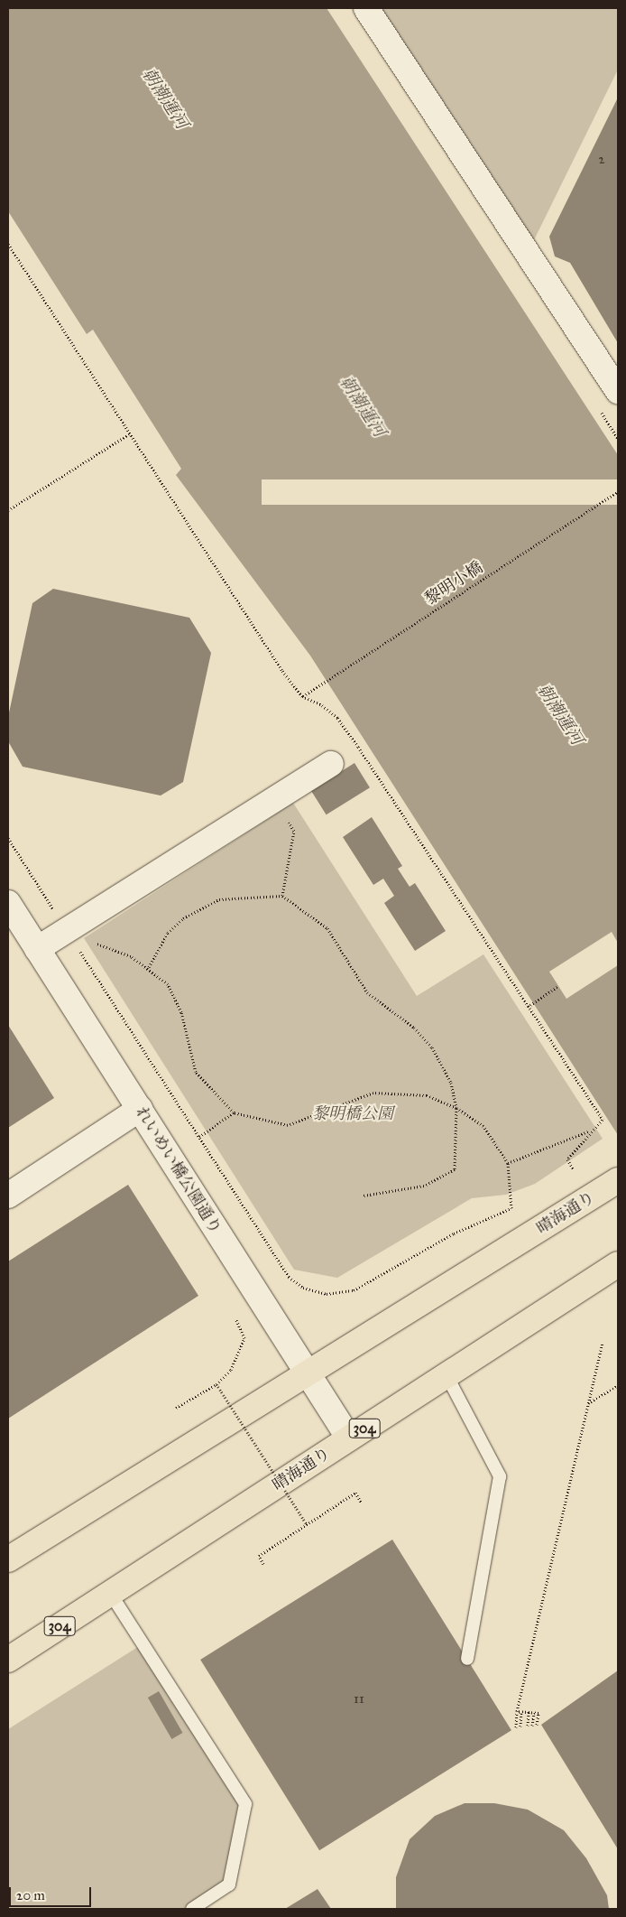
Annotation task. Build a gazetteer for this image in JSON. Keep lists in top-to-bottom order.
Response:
{
  "streets": {
    "main road": ["晴海通り", "304"],
    "street": ["れいめい橋公園通り"],
    "path": ["黎明小橋"]
  },
  "crossings": [
    ["れいめい橋公園通り", "晴海通り"]
  ],
  "water": ["朝潮運河"],
  "parks": ["黎明橋公園"],
  "house_numbers": ["2", "11"],
  "scale_bar": "20 m"
}
